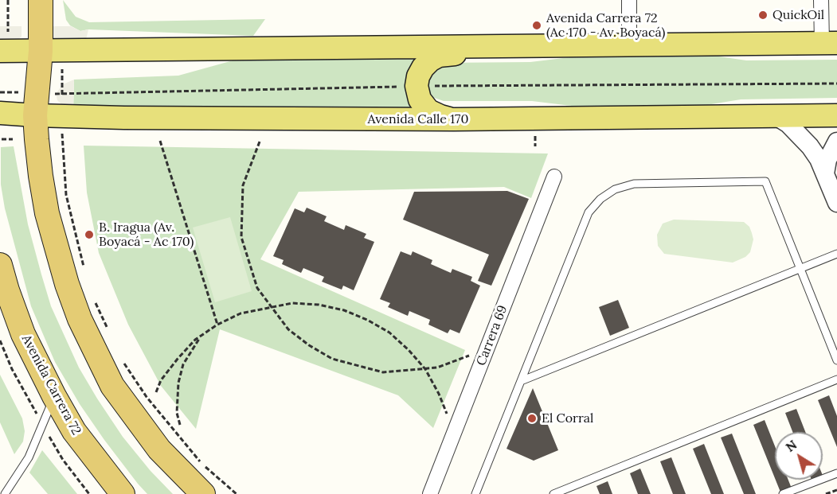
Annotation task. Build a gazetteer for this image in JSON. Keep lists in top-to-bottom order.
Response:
{
  "streets": {
    "highway": ["Avenida Carrera 72"],
    "main road": ["Avenida Calle 170"],
    "street": ["Carrera 69"]
  },
  "places": [
    "QuickOil",
    "Avenida Carrera 72 (Ac 170 - Av. Boyacá)",
    "B. Iragua (Av. Boyacá - Ac 170)",
    "El Corral"
  ],
  "north": "top left"
}
